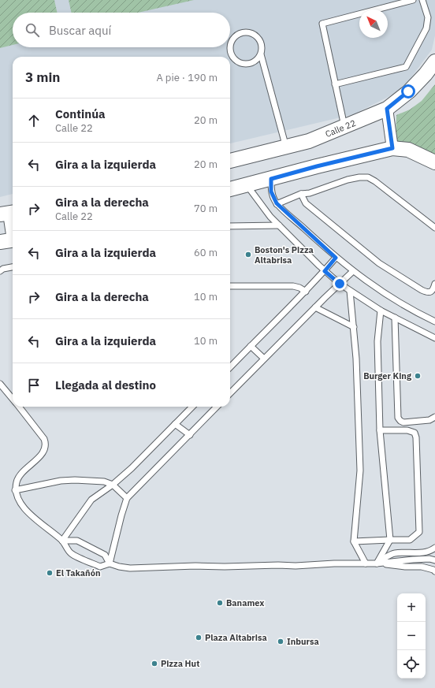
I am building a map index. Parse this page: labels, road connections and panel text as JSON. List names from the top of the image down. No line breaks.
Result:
{"streets":{"street":["Calle 22"]},"places":["Boston's Pizza Altabrisa","Burger King","El Takañón","Banamex","Plaza Altabrisa","Inbursa","Pizza Hut"],"north":"top left","page":{"search":"Buscar aquí","heading":["3 min","A pie · 190 m"],"list":[["Continúa","Calle 22","20 m"],["Gira a la izquierda","20 m"],["Gira a la derecha","Calle 22","70 m"],["Gira a la izquierda","60 m"],["Gira a la derecha","10 m"],["Gira a la izquierda","10 m"],"Llegada al destino"],"map_buttons":["+","−"]}}
